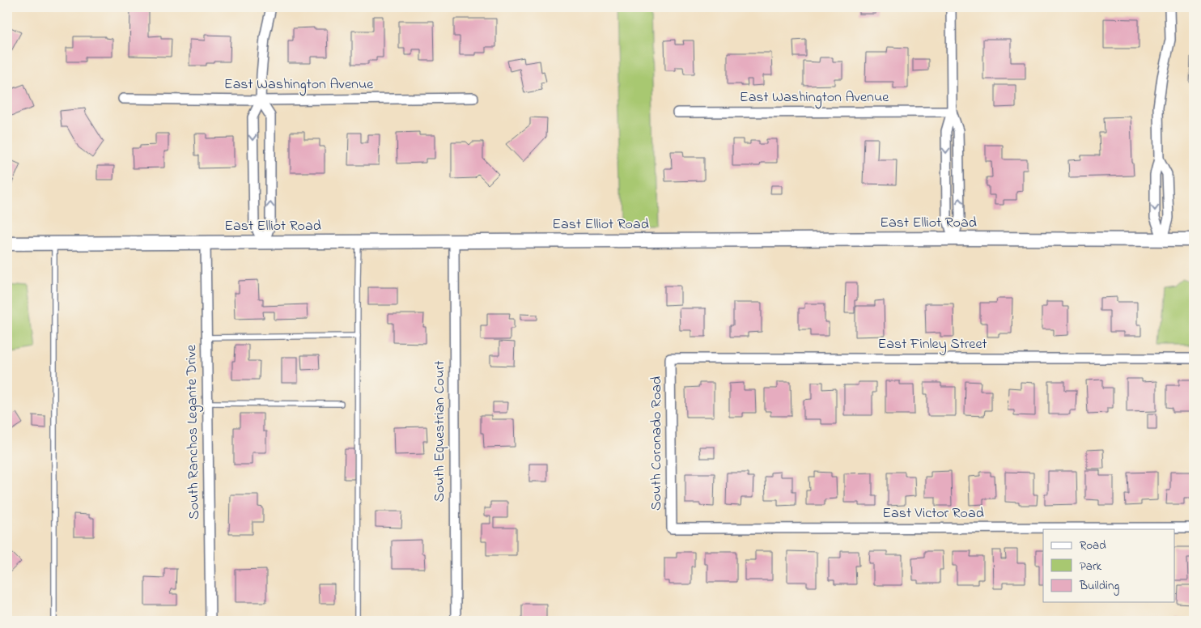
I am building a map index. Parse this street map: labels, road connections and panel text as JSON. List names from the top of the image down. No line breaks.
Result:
{"streets":{"main road":["East Elliot Road"],"street":["East Washington Avenue","East Finley Street","South Equestrian Court","South Ranchos Legante Drive","South Coronado Road","East Victor Road"]},"crossings":[["East Elliot Road","South Equestrian Court"],["East Elliot Road","South Ranchos Legante Drive"],["East Finley Street","South Coronado Road"],["South Coronado Road","East Victor Road"]],"legend":["Road","Park","Building"]}
